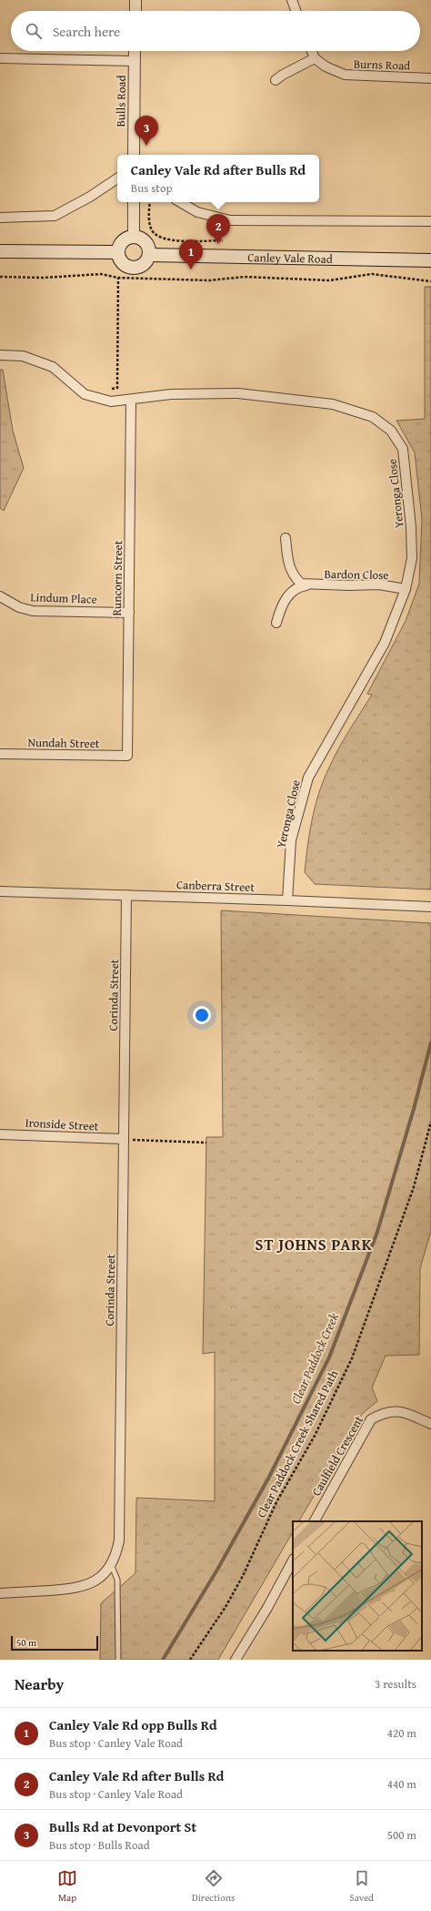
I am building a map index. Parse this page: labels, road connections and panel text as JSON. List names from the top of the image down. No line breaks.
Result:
{"streets":{"main road":["Canley Vale Road"],"street":["Burns Road","Bulls Road","Yeronga Close","Bardon Close","Runcorn Street","Lindum Place","Nundah Street","Canberra Street","Corinda Street","Ironside Street","Caulfield Crescent"],"path":["Clear Paddock Creek Shared Path"]},"crossings":[["Yeronga Close","Bardon Close"],["Yeronga Close","Runcorn Street"],["Yeronga Close","Canberra Street"],["Runcorn Street","Lindum Place"],["Runcorn Street","Nundah Street"],["Canberra Street","Corinda Street"],["Corinda Street","Ironside Street"]],"districts":["ST JOHNS PARK"],"water":["Clear Paddock Creek"],"scale_bar":"50 m","page":{"search":"Search here","pins":["3","2","1"],"popup":["Canley Vale Rd after Bulls Rd","Bus stop"],"scale":"50 m","heading":["Nearby","3 results"],"list":[{"mark":"1","name":"Canley Vale Rd opp Bulls Rd","note":"Bus stop · Canley Vale Road","value":"420 m"},{"mark":"2","name":"Canley Vale Rd after Bulls Rd","note":"Bus stop · Canley Vale Road","value":"440 m"},{"mark":"3","name":"Bulls Rd at Devonport St","note":"Bus stop · Bulls Road","value":"500 m"}],"nav":["Map","Directions","Saved"]}}
